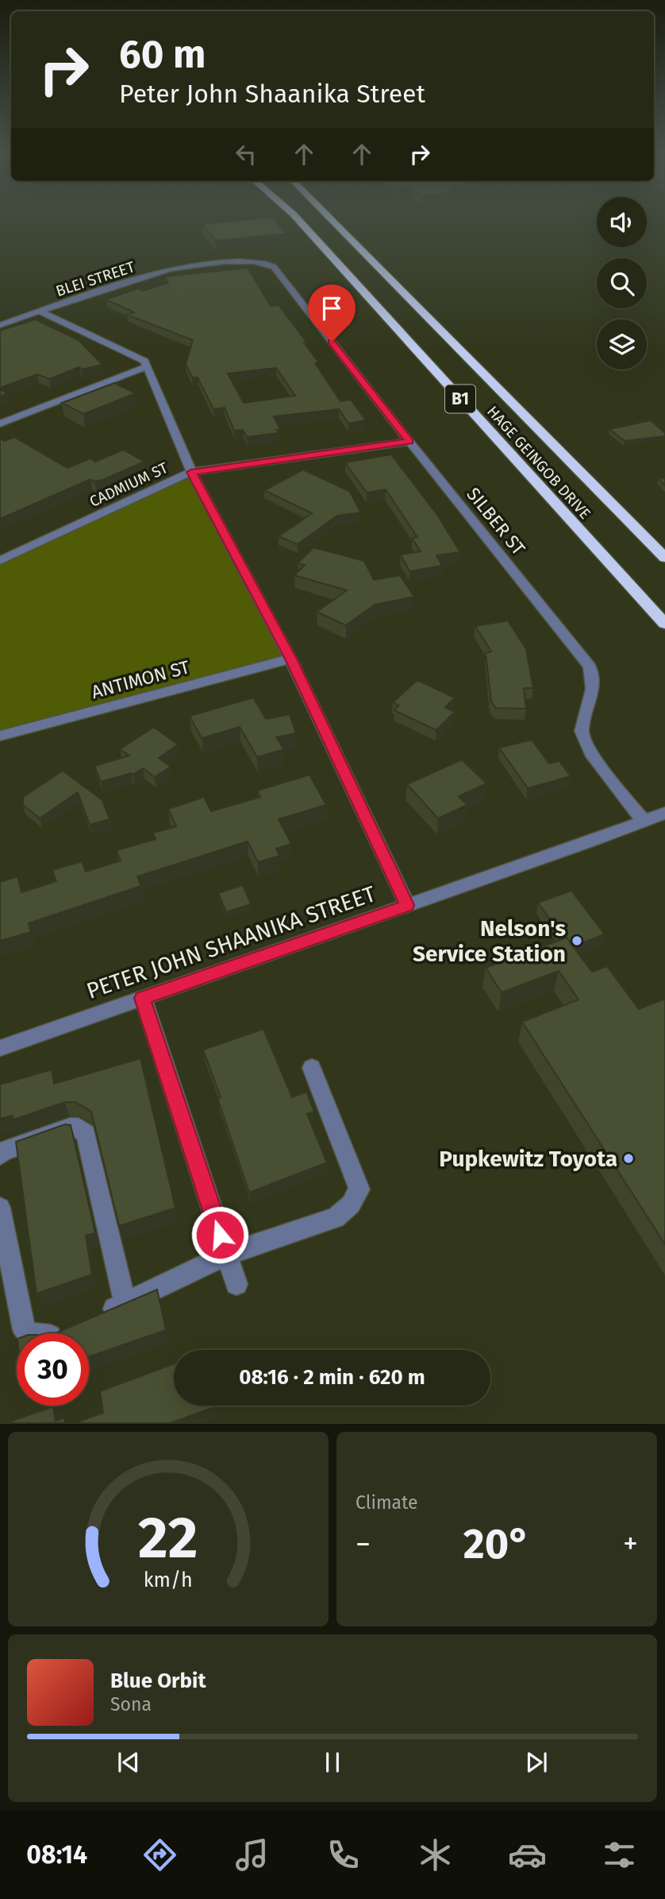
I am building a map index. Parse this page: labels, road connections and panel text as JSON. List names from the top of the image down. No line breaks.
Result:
{"streets":{"highway":["B1","HAGE GEINGOB DRIVE"],"street":["BLEI STREET","CADMIUM ST","SILBER ST","ANTIMON ST","PETER JOHN SHAANIKA STREET"]},"crossings":[["BLEI STREET","SILBER ST"],["CADMIUM ST","SILBER ST"],["SILBER ST","PETER JOHN SHAANIKA STREET"]],"places":["Nelson's Service Station","Pupkewitz Toyota"],"page":{"turn":["60 m","Peter John Shaanika Street"],"limit":"30","trip":"08:16 · 2 min · 620 m","tile":"Climate","heat":["−","20°","+"],"song":["Blue Orbit","Sona"],"tabs":"08:14","gauge":["22","km/h"]}}
